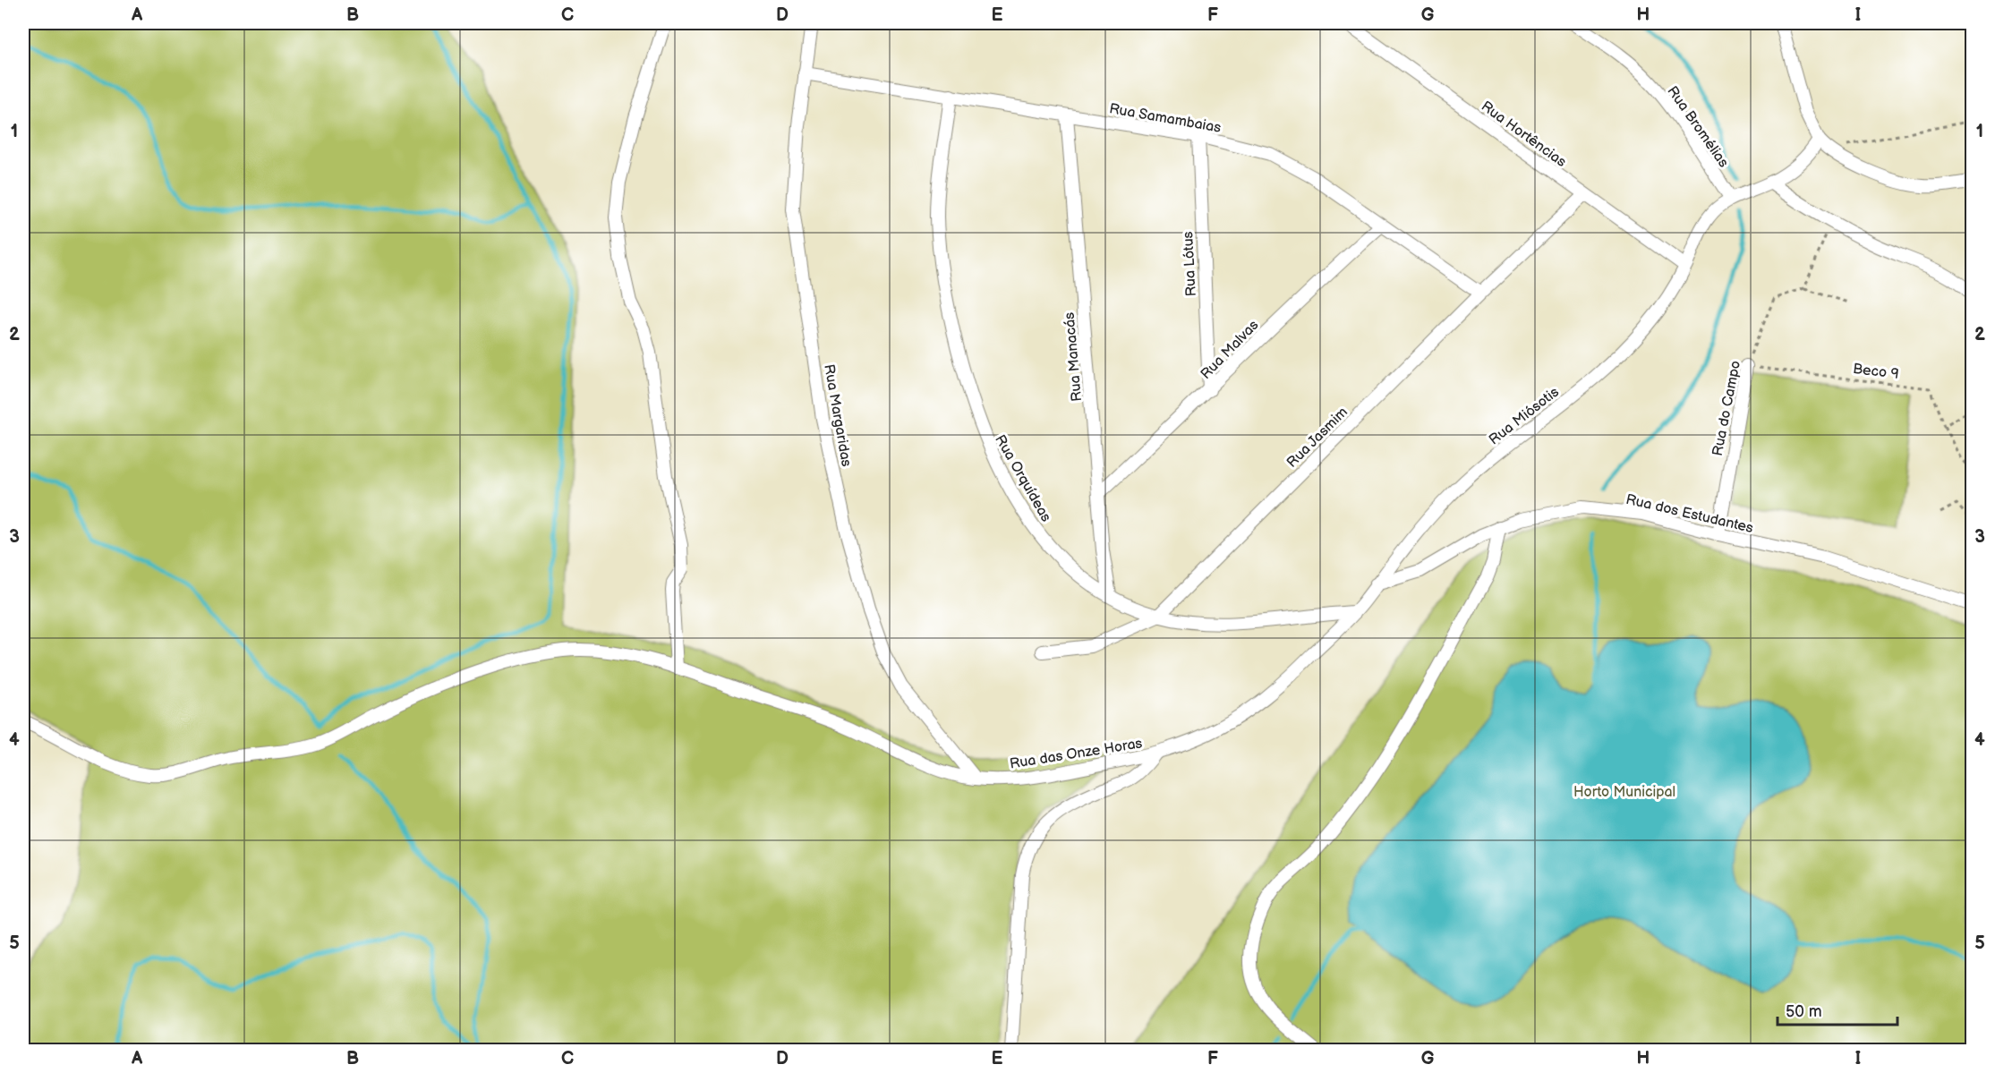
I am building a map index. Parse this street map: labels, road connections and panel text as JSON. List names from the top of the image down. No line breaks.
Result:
{"streets":{"street":["Rua Samambaias","Rua Bromélias","Rua Hortências","Rua Lótus","Rua Malvas","Rua Manacás","Rua do Campo","Rua Margaridas","Rua Miósotis","Rua Jasmim","Rua Orquídeas","Rua dos Estudantes","Rua das Onze Horas"],"path":["Beco 9"]},"crossings":[["Rua Samambaias","Rua Lótus"],["Rua Samambaias","Rua Malvas"],["Rua Samambaias","Rua Manacás"],["Rua Samambaias","Rua Margaridas"],["Rua Samambaias","Rua Jasmim"],["Rua Samambaias","Rua Orquídeas"],["Rua Hortências","Rua Miósotis"],["Rua Hortências","Rua Jasmim"],["Rua Lótus","Rua Malvas"],["Rua Malvas","Rua Manacás"],["Rua Manacás","Rua Orquídeas"],["Beco 9","Rua do Campo"],["Rua do Campo","Rua dos Estudantes"],["Rua Margaridas","Rua das Onze Horas"],["Rua Miósotis","Rua dos Estudantes"],["Rua Jasmim","Rua Orquídeas"],["Rua Orquídeas","Rua das Onze Horas"]],"parks":["Horto Municipal"],"scale_bar":"50 m","grid":{"columns":["A","B","C","D","E","F","G","H","I"],"rows":["1","2","3","4","5"]}}
